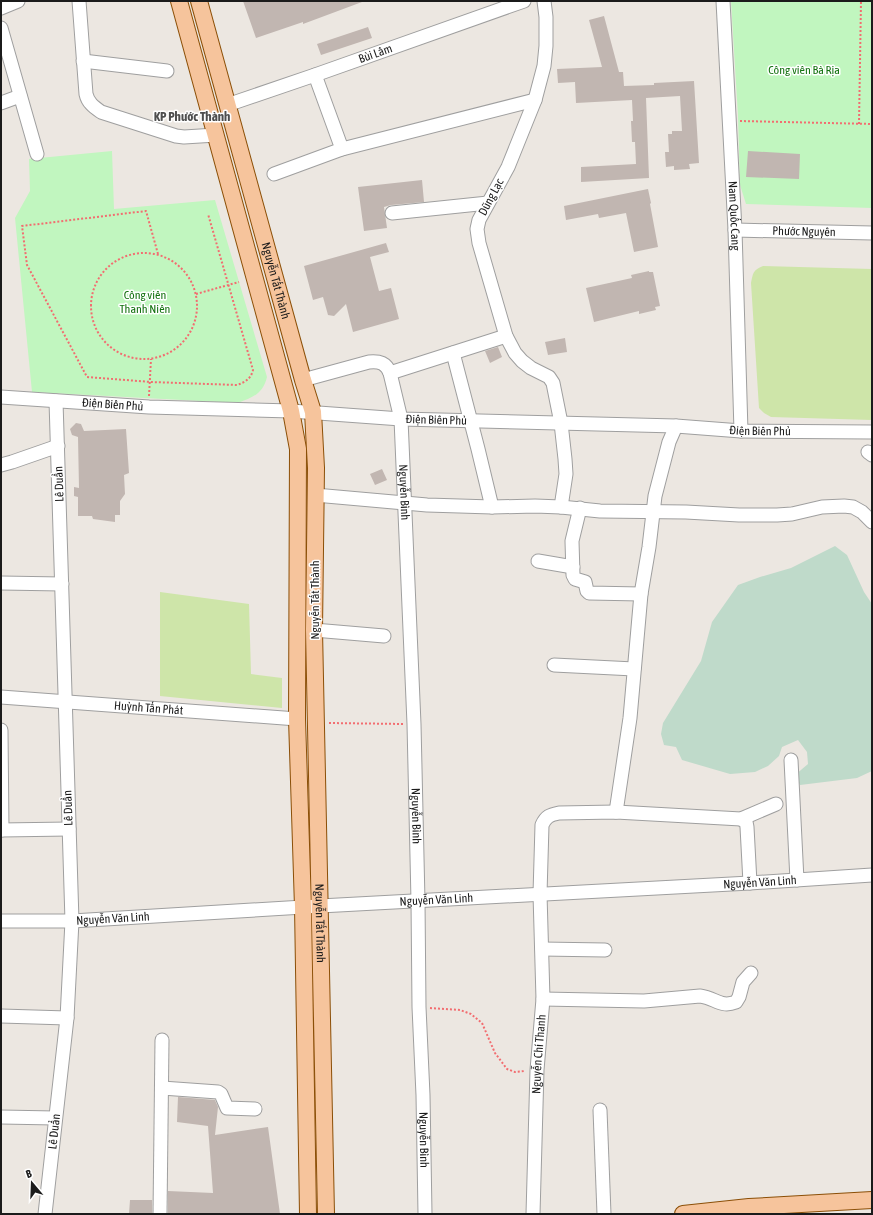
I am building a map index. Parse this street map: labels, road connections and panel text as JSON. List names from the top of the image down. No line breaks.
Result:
{"streets":{"main road":["Nguyễn Tất Thành"],"street":["Bùi Lâm","Dũng Lạc","Nam Quốc Cang","Phước Nguyên","Điện Biên Phủ","Lê Duẩn","Nguyễn Bình","Huỳnh Tấn Phát","Nguyễn Văn Linh","Nguyễn Chí Thanh"]},"crossings":[["Bùi Lâm","Nguyễn Tất Thành"],["Dũng Lạc","Điện Biên Phủ"],["Nam Quốc Cang","Phước Nguyên"],["Nam Quốc Cang","Điện Biên Phủ"],["Nguyễn Tất Thành","Điện Biên Phủ"],["Nguyễn Tất Thành","Huỳnh Tấn Phát"],["Nguyễn Tất Thành","Nguyễn Văn Linh"],["Điện Biên Phủ","Lê Duẩn"],["Điện Biên Phủ","Nguyễn Bình"],["Lê Duẩn","Huỳnh Tấn Phát"],["Lê Duẩn","Nguyễn Văn Linh"],["Nguyễn Bình","Nguyễn Văn Linh"],["Nguyễn Văn Linh","Nguyễn Chí Thanh"]],"districts":["KP Phước Thành"],"parks":["Công viên Bà Rịa","Công viên Thanh Niên"],"north":"top"}
